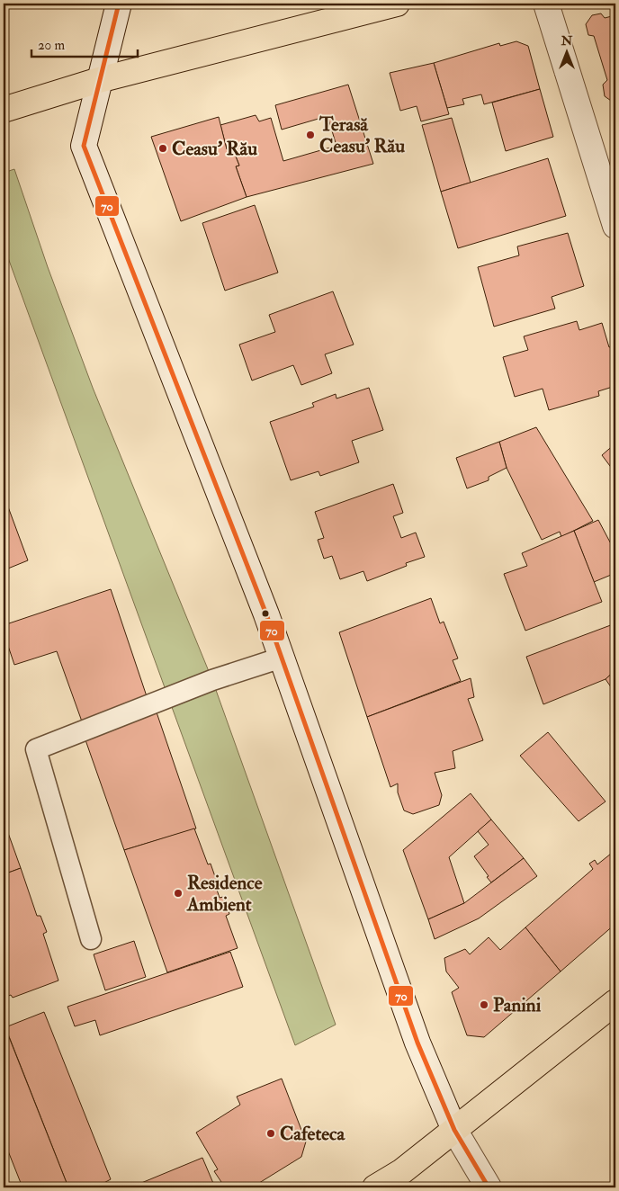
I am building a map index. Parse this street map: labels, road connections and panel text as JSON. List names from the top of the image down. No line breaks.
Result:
{"places":["Terasă Ceasu' Rău","Ceasu' Rău","Residence Ambient","Panini","Cafeteca"],"lines":["transit line 70"],"scale_bar":"20 m","north":"top"}
